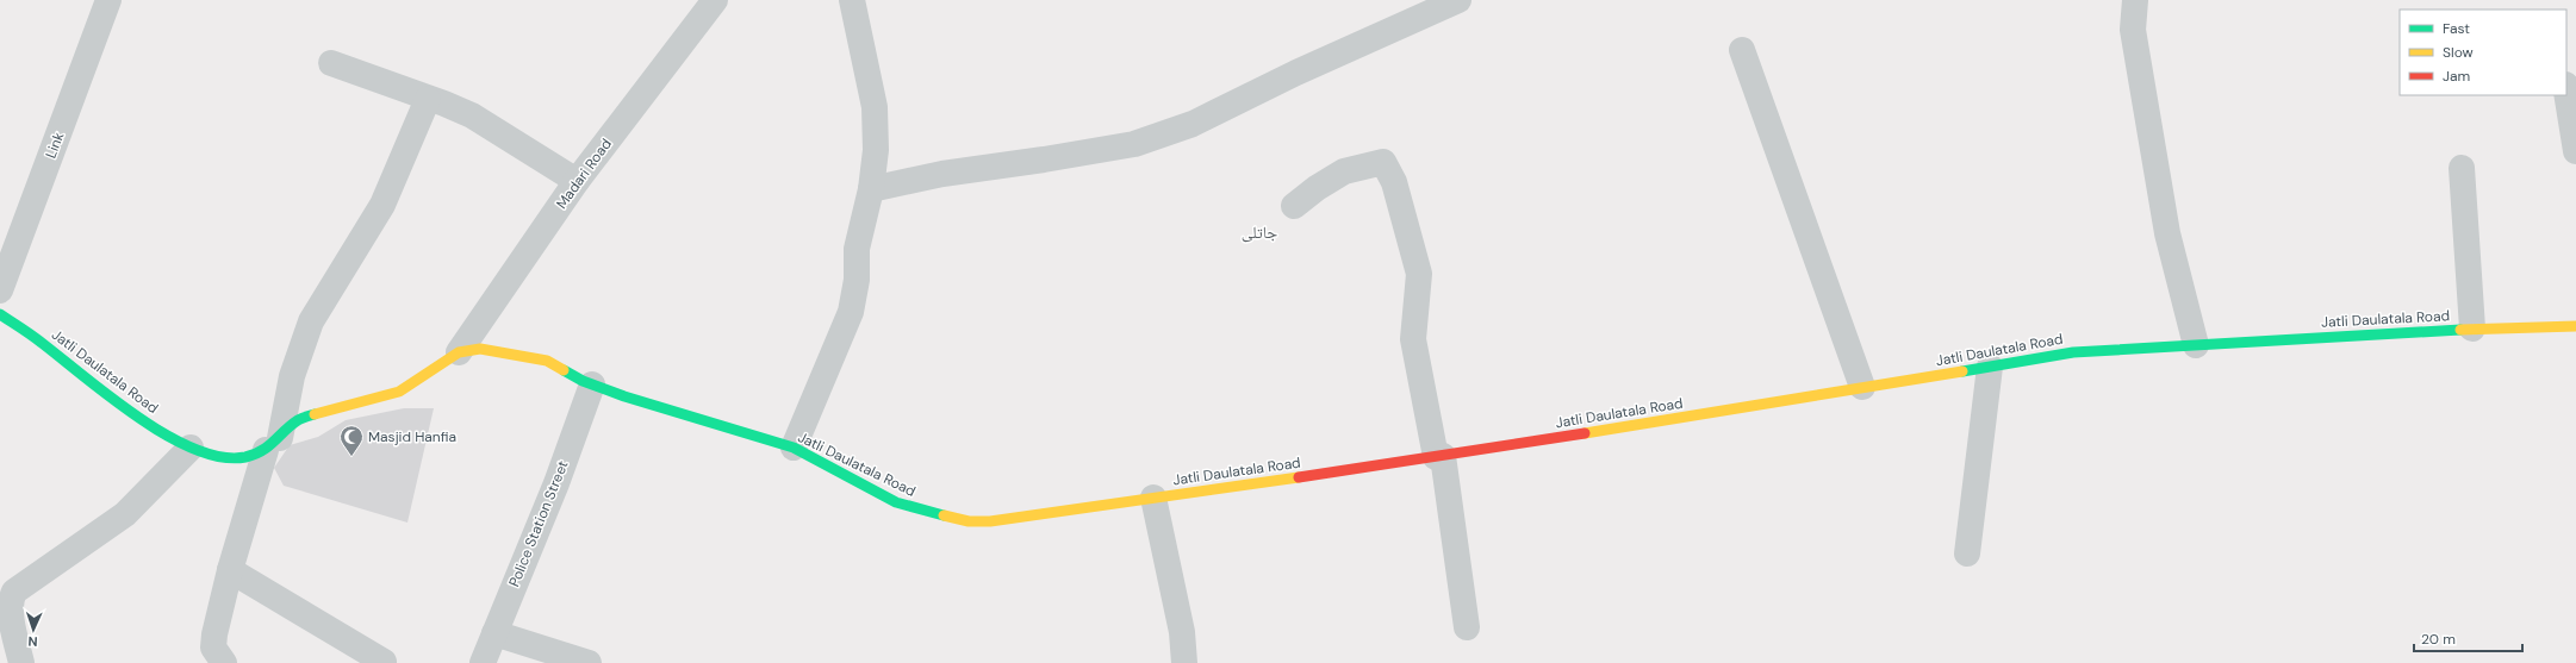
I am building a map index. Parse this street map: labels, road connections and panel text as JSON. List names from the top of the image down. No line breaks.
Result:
{"streets":{"street":["Link","Madari Road","Jatli Daulatala Road","Police Station Street"]},"crossings":[["Madari Road","Jatli Daulatala Road"],["Jatli Daulatala Road","Police Station Street"]],"districts":["جاتلی"],"places":{"mosque":["Masjid Hanfia"]},"legend":["Fast","Slow","Jam"],"scale_bar":"20 m","north":"bottom"}
